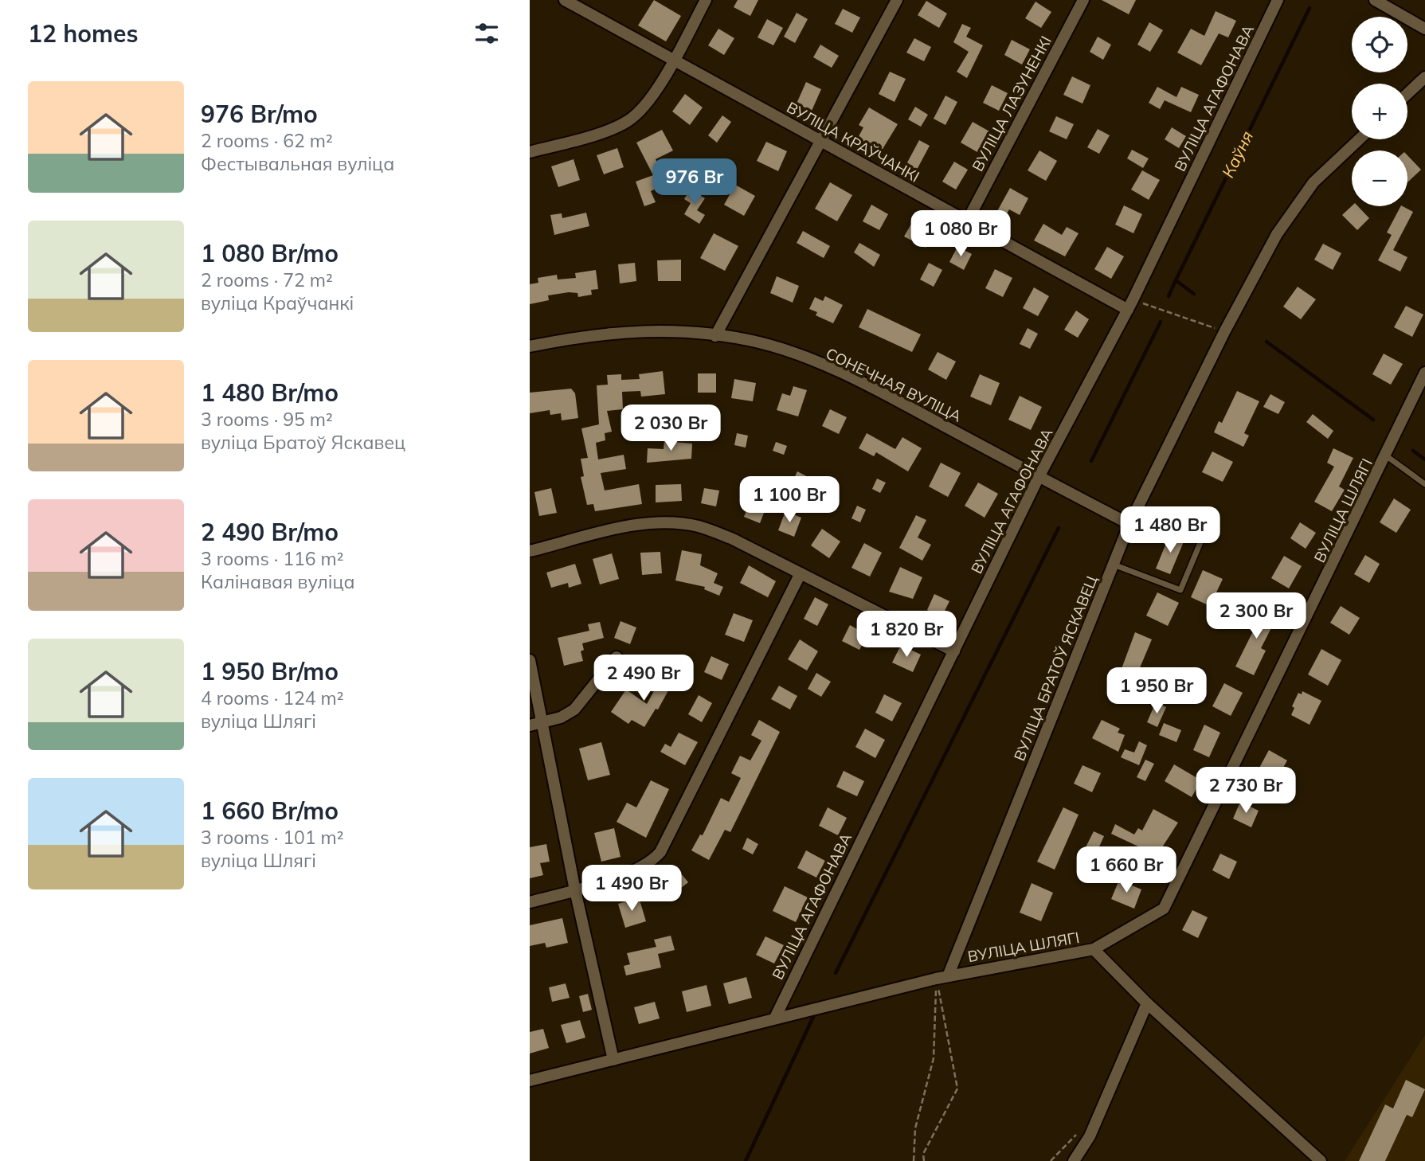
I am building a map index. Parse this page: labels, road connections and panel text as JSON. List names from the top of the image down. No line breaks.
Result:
{"streets":{"street":["ВУЛІЦА АГАФОНАВА","ВУЛІЦА ЛАЗУНЕНКІ","ВУЛІЦА КРАЎЧАНКІ","СОНЕЧНАЯ ВУЛІЦА","ВУЛІЦА ШЛЯГІ","ВУЛІЦА БРАТОЎ ЯСКАВЕЦ"]},"crossings":[["ВУЛІЦА АГАФОНАВА","ВУЛІЦА КРАЎЧАНКІ"],["ВУЛІЦА АГАФОНАВА","СОНЕЧНАЯ ВУЛІЦА"],["ВУЛІЦА АГАФОНАВА","ВУЛІЦА ШЛЯГІ"],["ВУЛІЦА ЛАЗУНЕНКІ","ВУЛІЦА КРАЎЧАНКІ"],["СОНЕЧНАЯ ВУЛІЦА","ВУЛІЦА БРАТОЎ ЯСКАВЕЦ"],["ВУЛІЦА ШЛЯГІ","ВУЛІЦА БРАТОЎ ЯСКАВЕЦ"]],"water":["Каўня"],"page":{"heading":"12 homes","map_buttons":["+","−"],"list":[{"name":"976 Br/mo","note":"2 rooms · 62 m² · Фестывальная вуліца"},{"name":"1 080 Br/mo","note":"2 rooms · 72 m² · вуліца Краўчанкі"},{"name":"1 480 Br/mo","note":"3 rooms · 95 m² · вуліца Братоў Яскавец"},{"name":"2 490 Br/mo","note":"3 rooms · 116 m² · Калінавая вуліца"},{"name":"1 950 Br/mo","note":"4 rooms · 124 m² · вуліца Шлягі"},{"name":"1 660 Br/mo","note":"3 rooms · 101 m² · вуліца Шлягі"}],"price":["976 Br","1 080 Br","2 030 Br","1 100 Br","1 480 Br","2 300 Br","1 820 Br","2 490 Br","1 950 Br","2 730 Br","1 660 Br","1 490 Br"]}}
